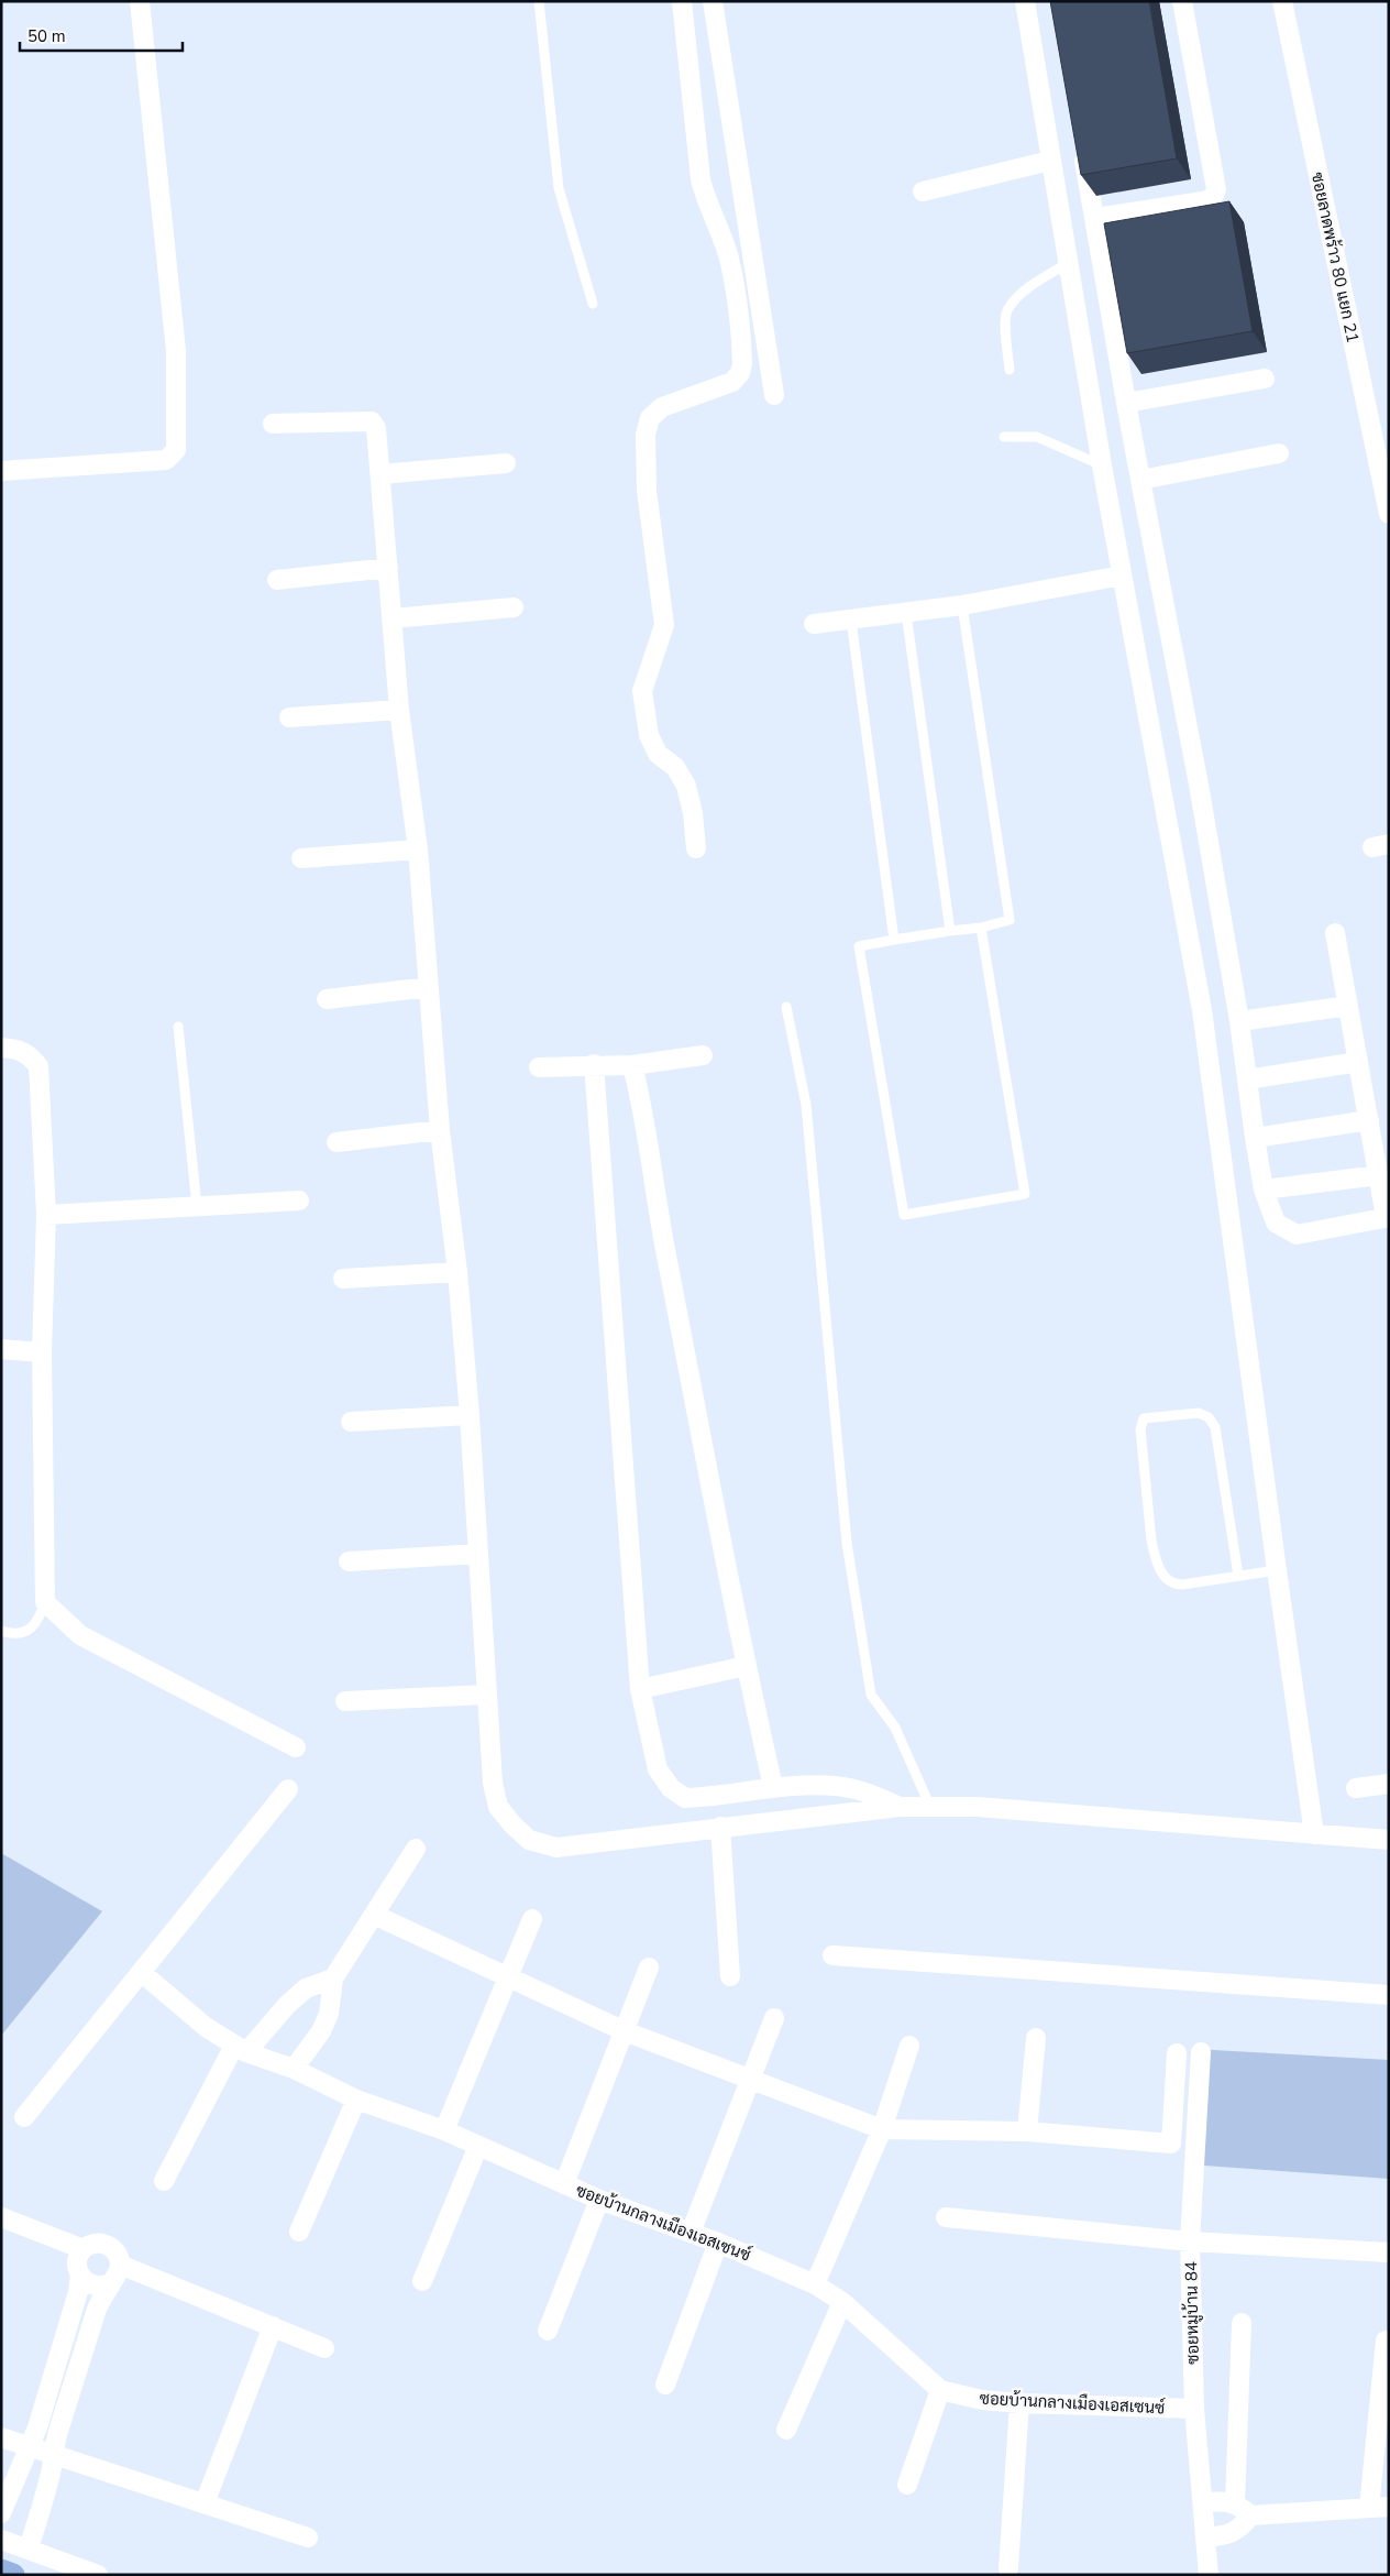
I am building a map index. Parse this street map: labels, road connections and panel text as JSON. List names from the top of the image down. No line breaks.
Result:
{"streets":{"street":["ซอยลาดพร้าว 80 แยก 21","ซอยบ้านกลางเมืองเอสเซนซ์","ซอยหมู่บ้าน 84"]},"crossings":[["ซอยบ้านกลางเมืองเอสเซนซ์","ซอยหมู่บ้าน 84"]],"scale_bar":"50 m"}
